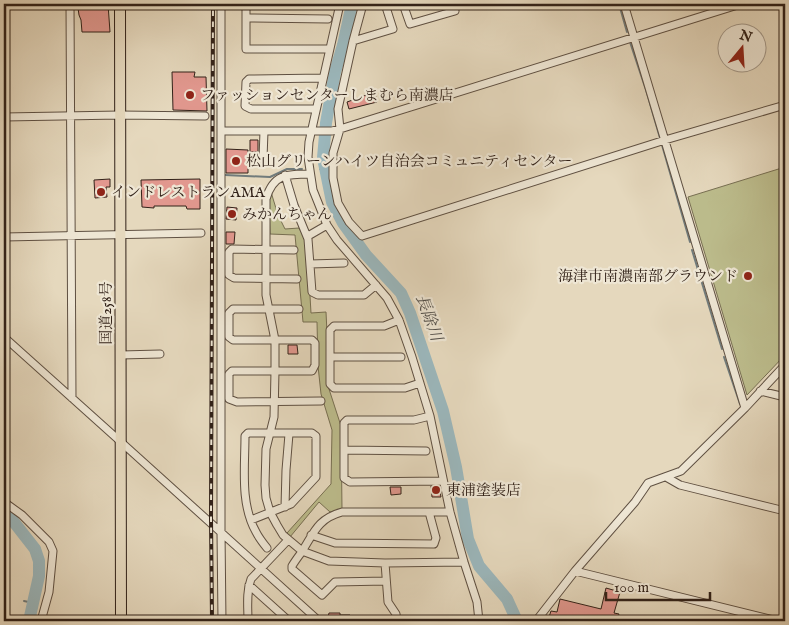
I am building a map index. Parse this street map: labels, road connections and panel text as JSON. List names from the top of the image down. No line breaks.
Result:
{"streets":{"highway":["国道258号"]},"water":["長除川"],"places":["ファッションセンターしまむら南濃店","松山グリーンハイツ自治会コミュニティセンター","インドレストランAMA","みかんちゃん","海津市南濃南部グラウンド","東浦塗装店"],"scale_bar":"100 m","north":"top"}
